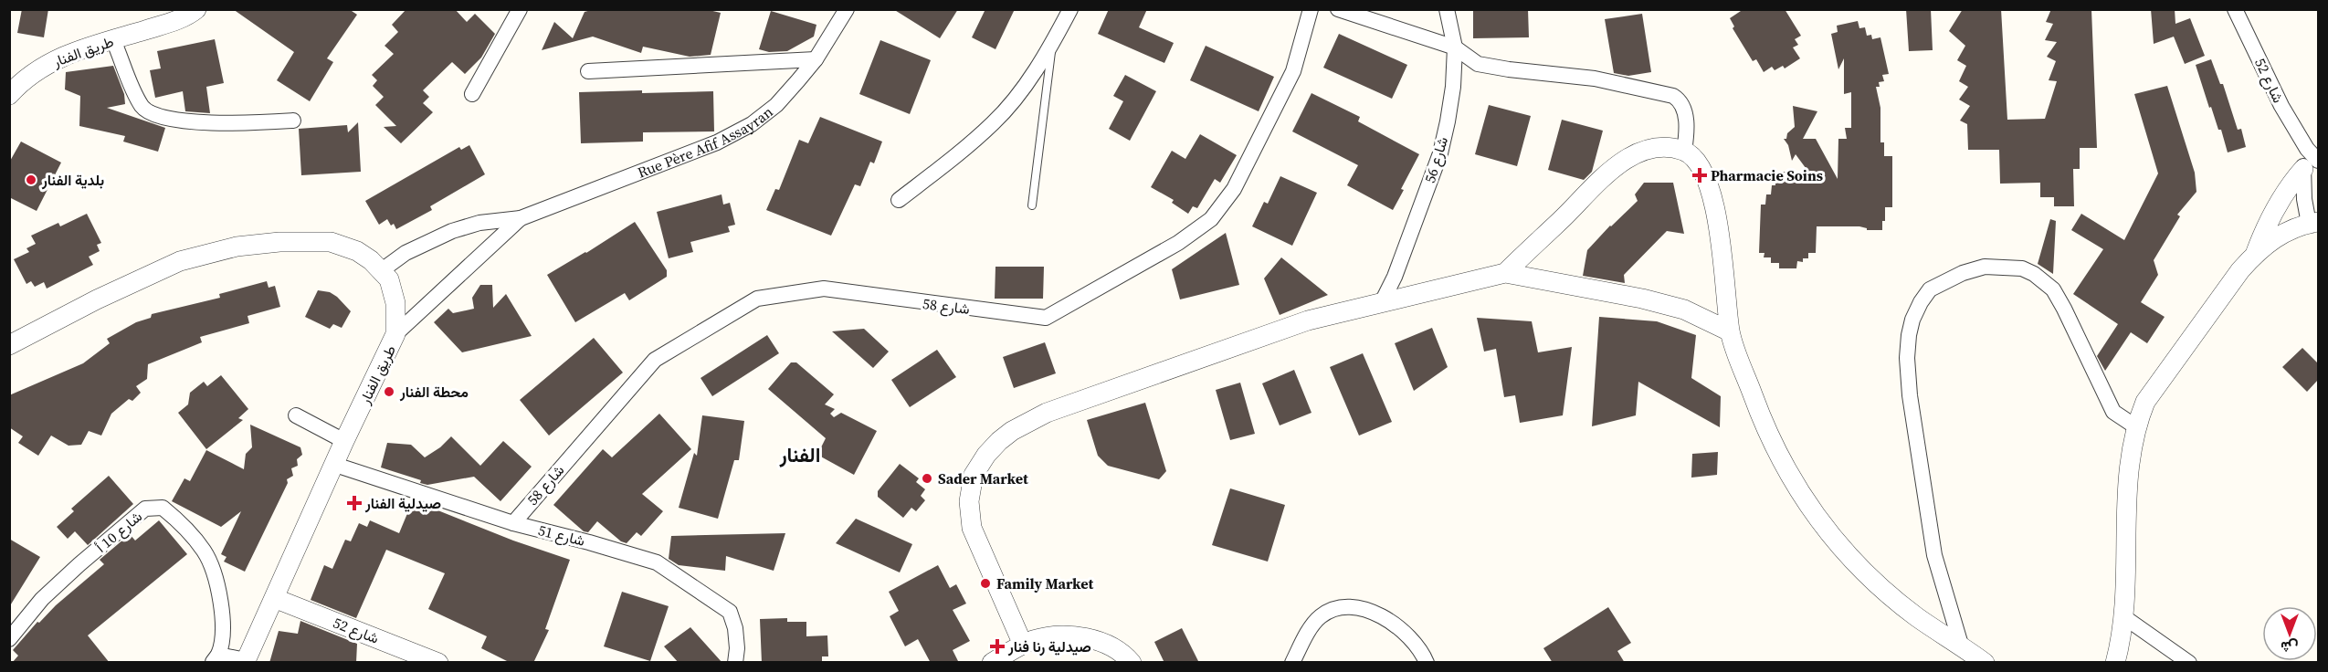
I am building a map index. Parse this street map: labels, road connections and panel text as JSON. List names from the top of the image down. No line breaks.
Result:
{"streets":{"street":["طريق الفنار","شارع 52","Rue Père Afif Assayran","شارع 56","شارع 58","شارع 10 أ","شارع 51"]},"crossings":[["طريق الفنار","شارع 52"],["طريق الفنار","Rue Père Afif Assayran"],["طريق الفنار","شارع 51"],["شارع 58","شارع 51"]],"districts":["الفنار"],"places":{"health":["Pharmacie Soins","صيدلية الفنار","صيدلية رنا فنار"],"other":["بلدية الفنار","محطة الفنار","Sader Market","Family Market"]},"north":"bottom"}
